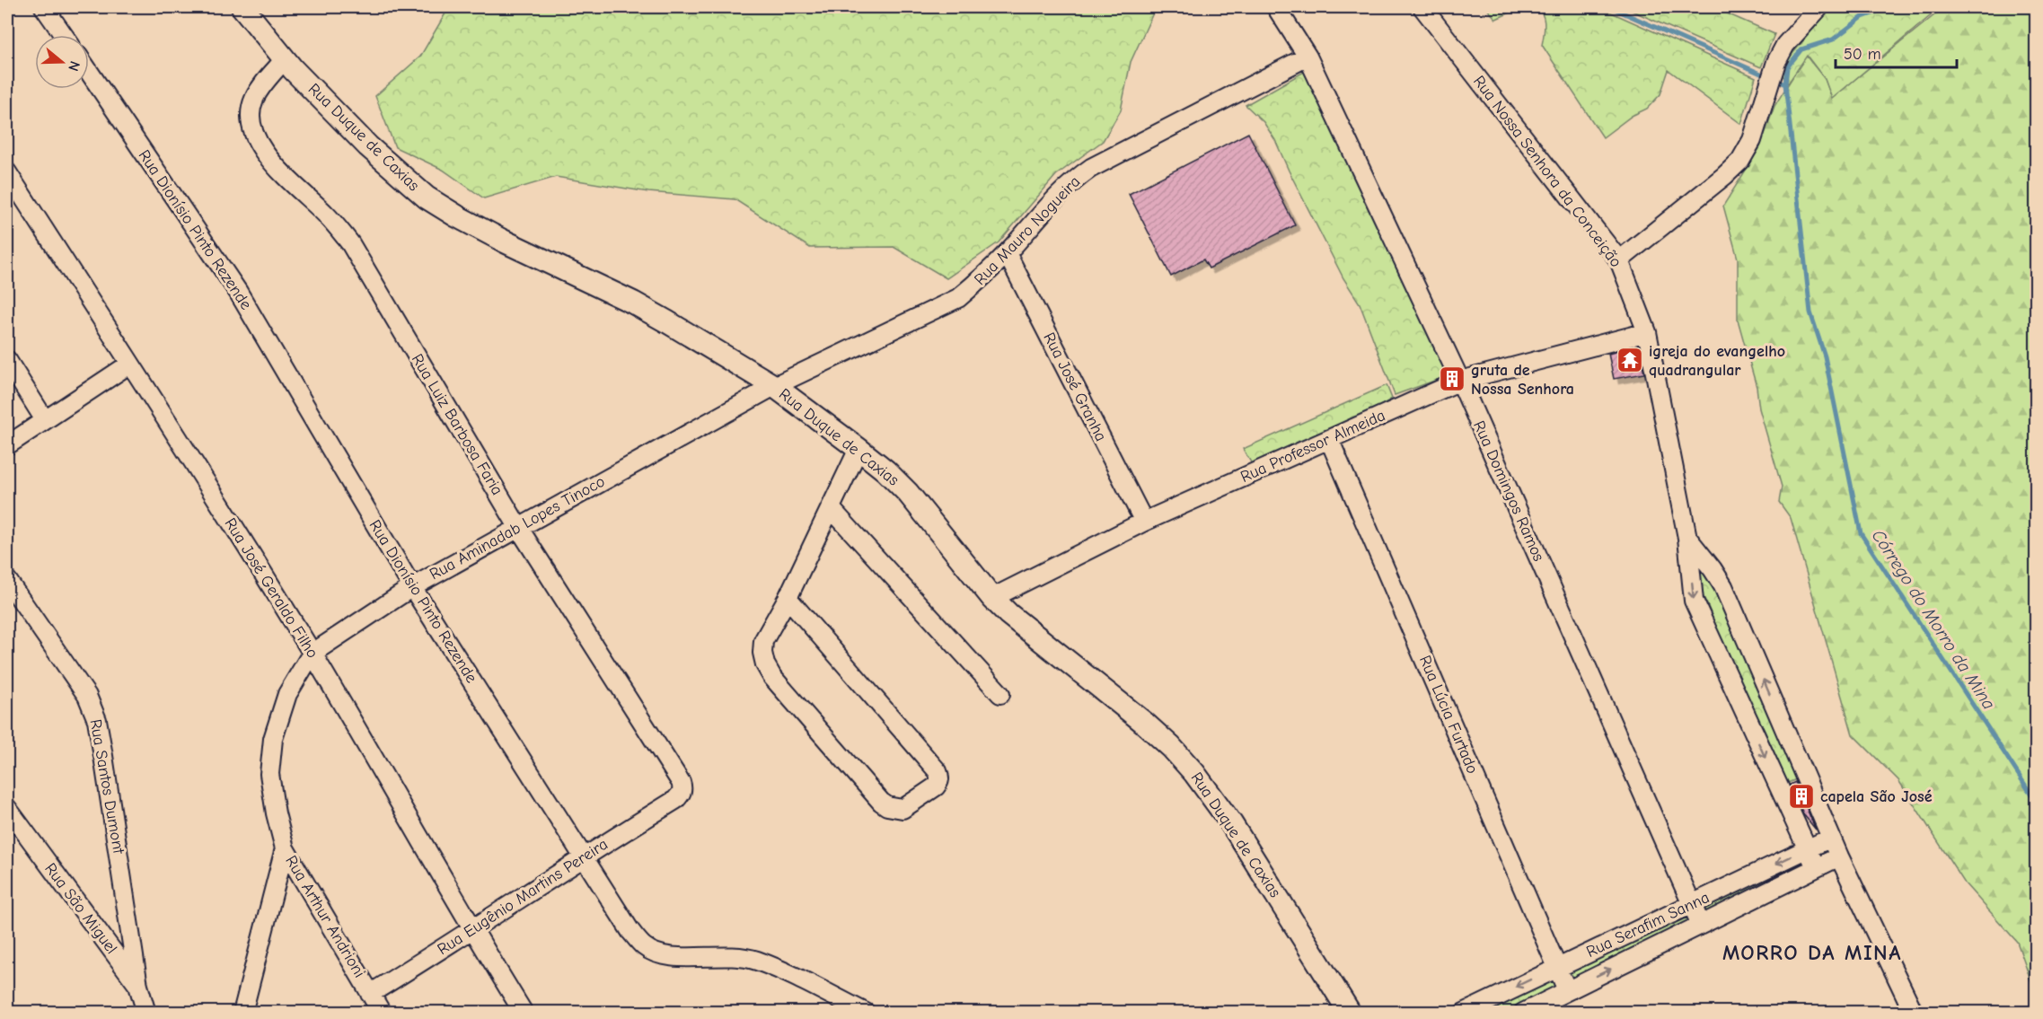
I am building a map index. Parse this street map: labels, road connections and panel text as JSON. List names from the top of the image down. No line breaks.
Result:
{"streets":{"street":["Rua Duque de Caxias","Rua Nossa Senhora da Conceição","Rua Dionísio Pinto Rezende","Rua Mauro Nogueira","Rua José Granha","Rua Luiz Barbosa Faria","Rua Professor Almeida","Rua Domingos Ramos","Rua Aminadab Lopes Tinoco","Rua José Geraldo Filho","Rua Lúcia Furtado","Rua Santos Dumont","Rua Eugênio Martins Pereira","Rua São Miguel","Rua Arthur Andrioni","Rua Serafim Sanna"]},"crossings":[["Rua Duque de Caxias","Rua Mauro Nogueira"],["Rua Duque de Caxias","Rua Luiz Barbosa Faria"],["Rua Duque de Caxias","Rua Professor Almeida"],["Rua Duque de Caxias","Rua Aminadab Lopes Tinoco"],["Rua Nossa Senhora da Conceição","Rua Professor Almeida"],["Rua Nossa Senhora da Conceição","Rua Serafim Sanna"],["Rua Dionísio Pinto Rezende","Rua Aminadab Lopes Tinoco"],["Rua Dionísio Pinto Rezende","Rua Eugênio Martins Pereira"],["Rua Mauro Nogueira","Rua José Granha"],["Rua Mauro Nogueira","Rua Domingos Ramos"],["Rua Mauro Nogueira","Rua Aminadab Lopes Tinoco"],["Rua José Granha","Rua Professor Almeida"],["Rua Luiz Barbosa Faria","Rua Aminadab Lopes Tinoco"],["Rua Luiz Barbosa Faria","Rua Eugênio Martins Pereira"],["Rua Professor Almeida","Rua Domingos Ramos"],["Rua Professor Almeida","Rua Lúcia Furtado"],["Rua Domingos Ramos","Rua Serafim Sanna"],["Rua Aminadab Lopes Tinoco","Rua José Geraldo Filho"],["Rua Aminadab Lopes Tinoco","Rua Arthur Andrioni"],["Rua José Geraldo Filho","Rua Eugênio Martins Pereira"],["Rua Lúcia Furtado","Rua Serafim Sanna"],["Rua Santos Dumont","Rua São Miguel"],["Rua Eugênio Martins Pereira","Rua Arthur Andrioni"]],"districts":["MORRO DA MINA"],"water":["Córrego do Morro da Mina"],"places":{"temple":["igreja do evangelho quadrangular"],"building":["gruta de Nossa Senhora","capela São José"]},"scale_bar":"50 m","north":"right"}
